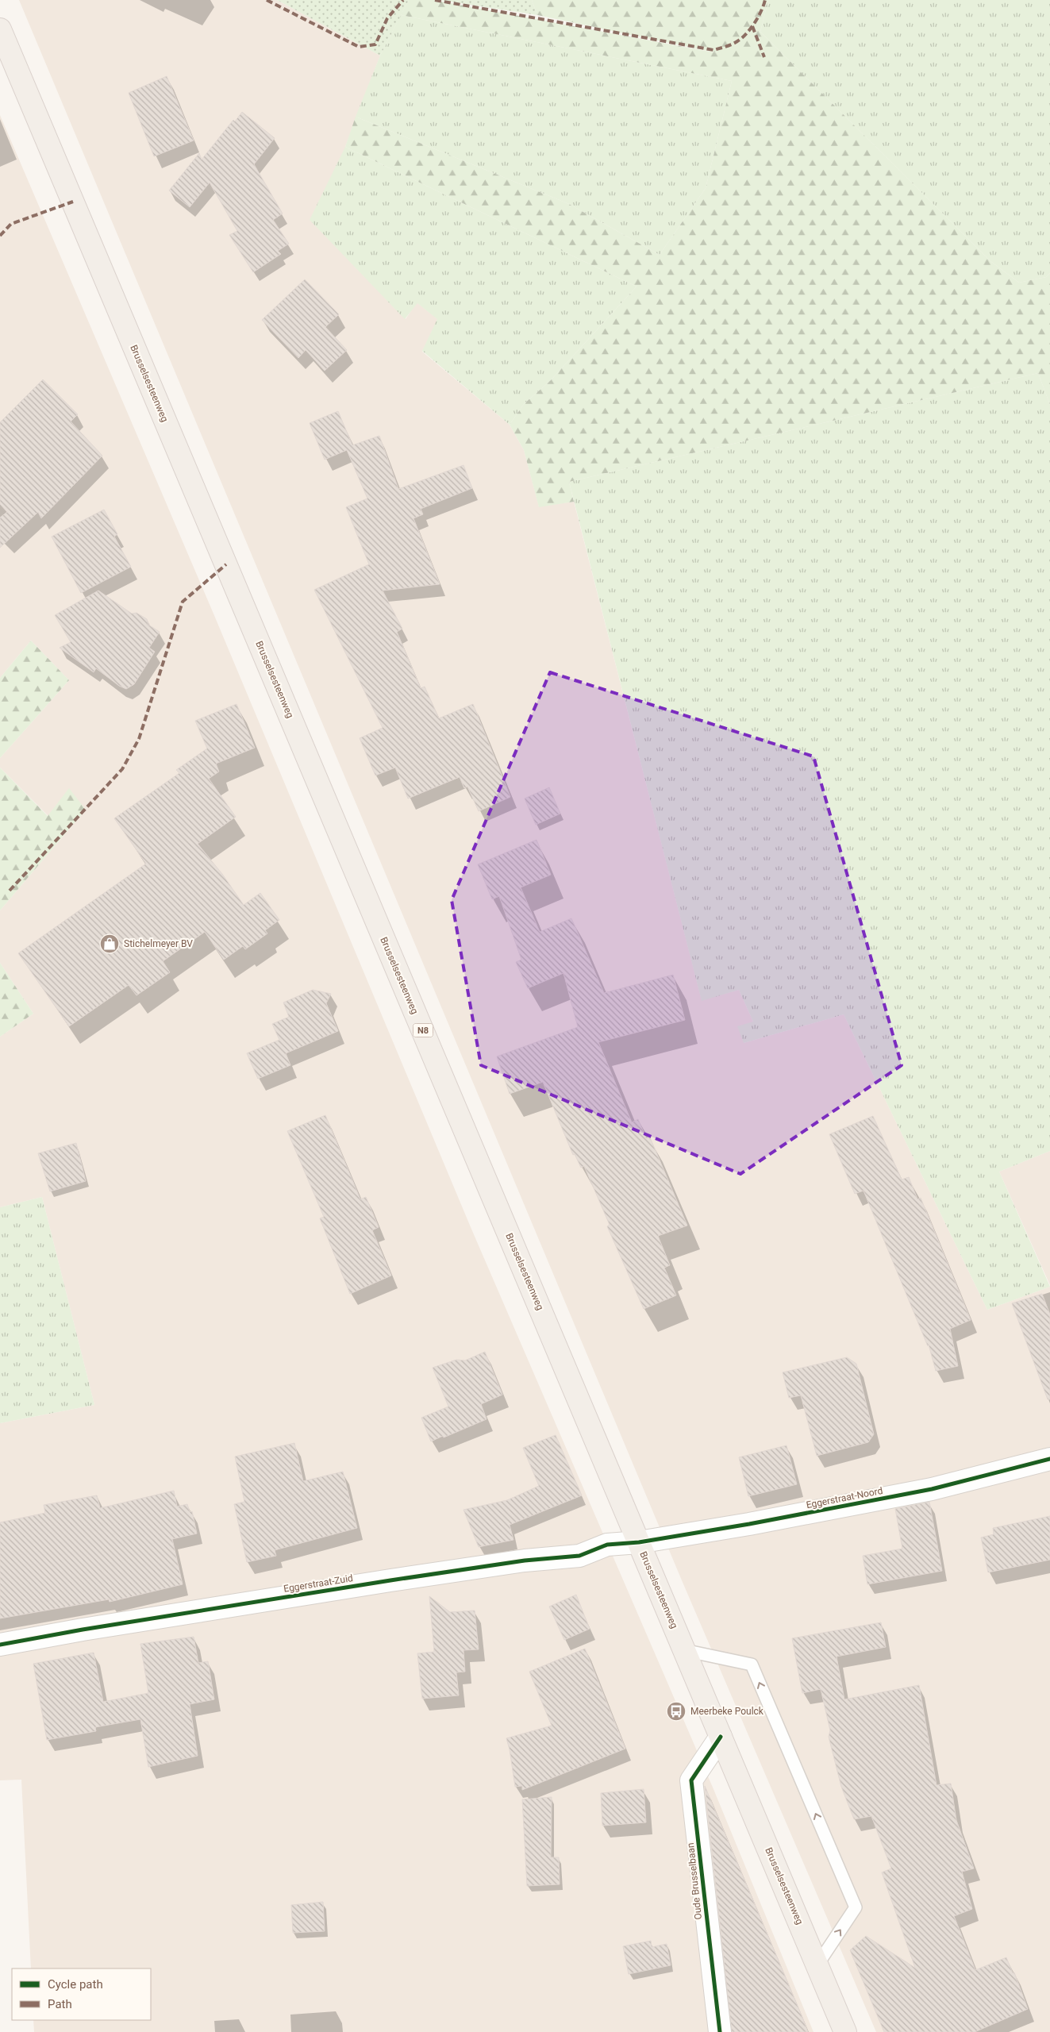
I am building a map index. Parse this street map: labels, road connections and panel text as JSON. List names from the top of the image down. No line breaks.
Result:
{"streets":{"main road":["Brusselsesteenweg","N8"],"street":["Eggerstraat-Noord","Eggerstraat-Zuid","Oude Brusselbaan"]},"crossings":[["Brusselsesteenweg","Eggerstraat-Noord"],["Brusselsesteenweg","Eggerstraat-Zuid"],["Brusselsesteenweg","Oude Brusselbaan"],["Eggerstraat-Noord","Eggerstraat-Zuid"]],"places":{"shop":["Stichelmeyer BV"],"bus stop":["Meerbeke Poulck"]},"legend":["Cycle path","Path"]}
